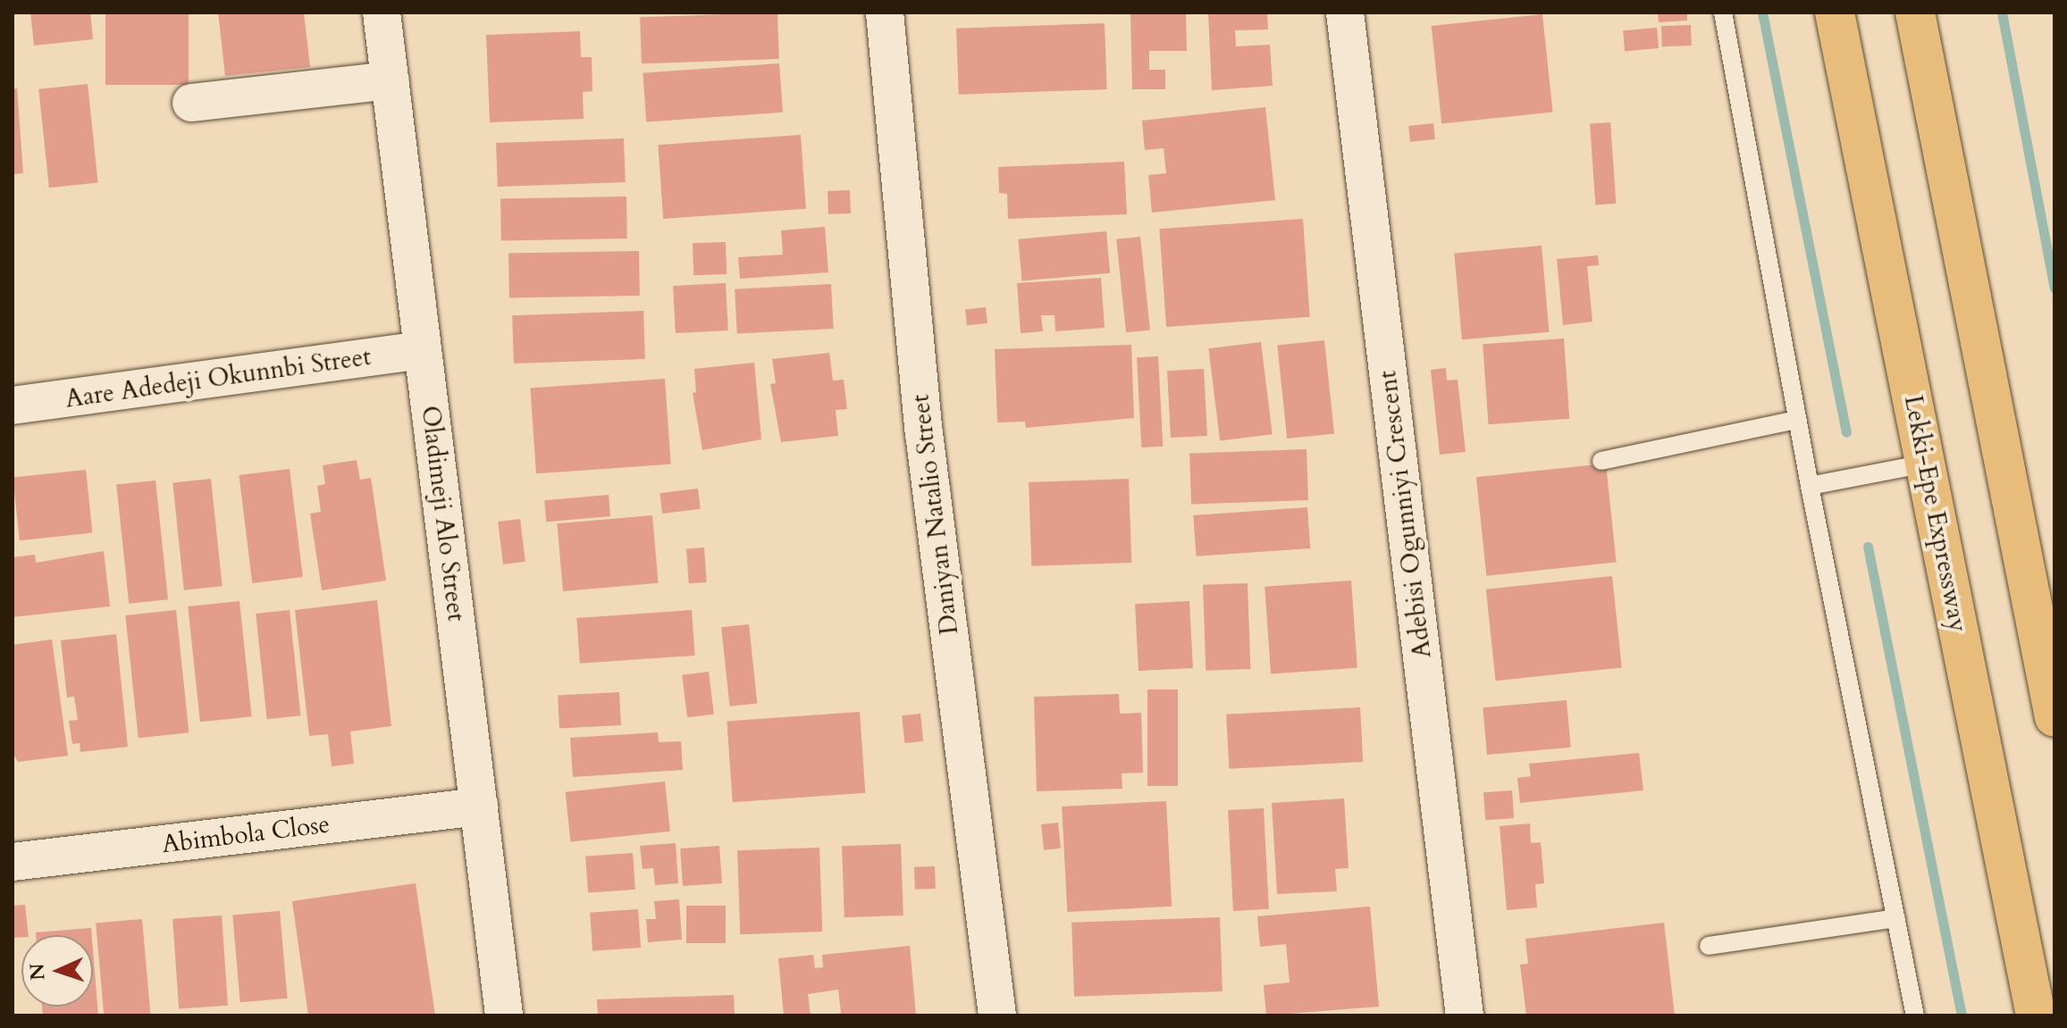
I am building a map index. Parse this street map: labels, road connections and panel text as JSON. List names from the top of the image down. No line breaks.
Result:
{"streets":{"highway":["Lekki-Epe Expressway"],"street":["Aare Adedeji Okunnbi Street","Oladimeji Alo Street","Daniyan Natalio Street","Adebisi Ogunniyi Crescent","Abimbola Close"]},"crossings":[["Aare Adedeji Okunnbi Street","Oladimeji Alo Street"],["Oladimeji Alo Street","Abimbola Close"]],"north":"left"}
